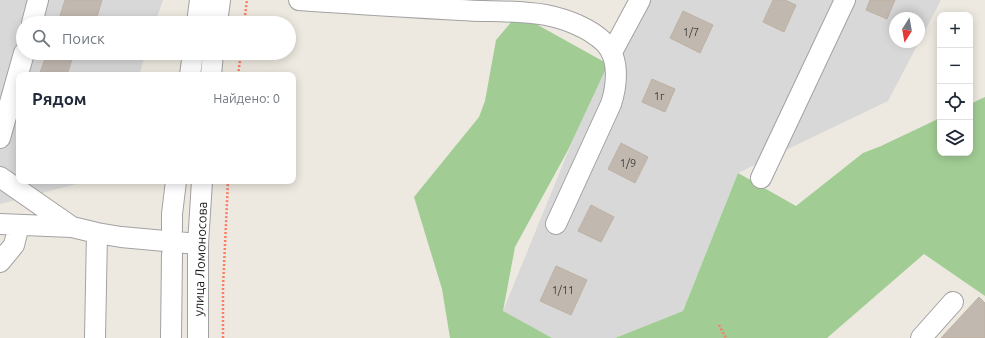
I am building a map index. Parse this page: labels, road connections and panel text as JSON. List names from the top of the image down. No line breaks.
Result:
{"streets":{"street":["улица Ломоносова"]},"house_numbers":["1/7","1г","1/9","1/11"],"north":"bottom","page":{"map_buttons":["+","−"],"search":"Поиск","heading":["Рядом","Найдено: 0"]}}
